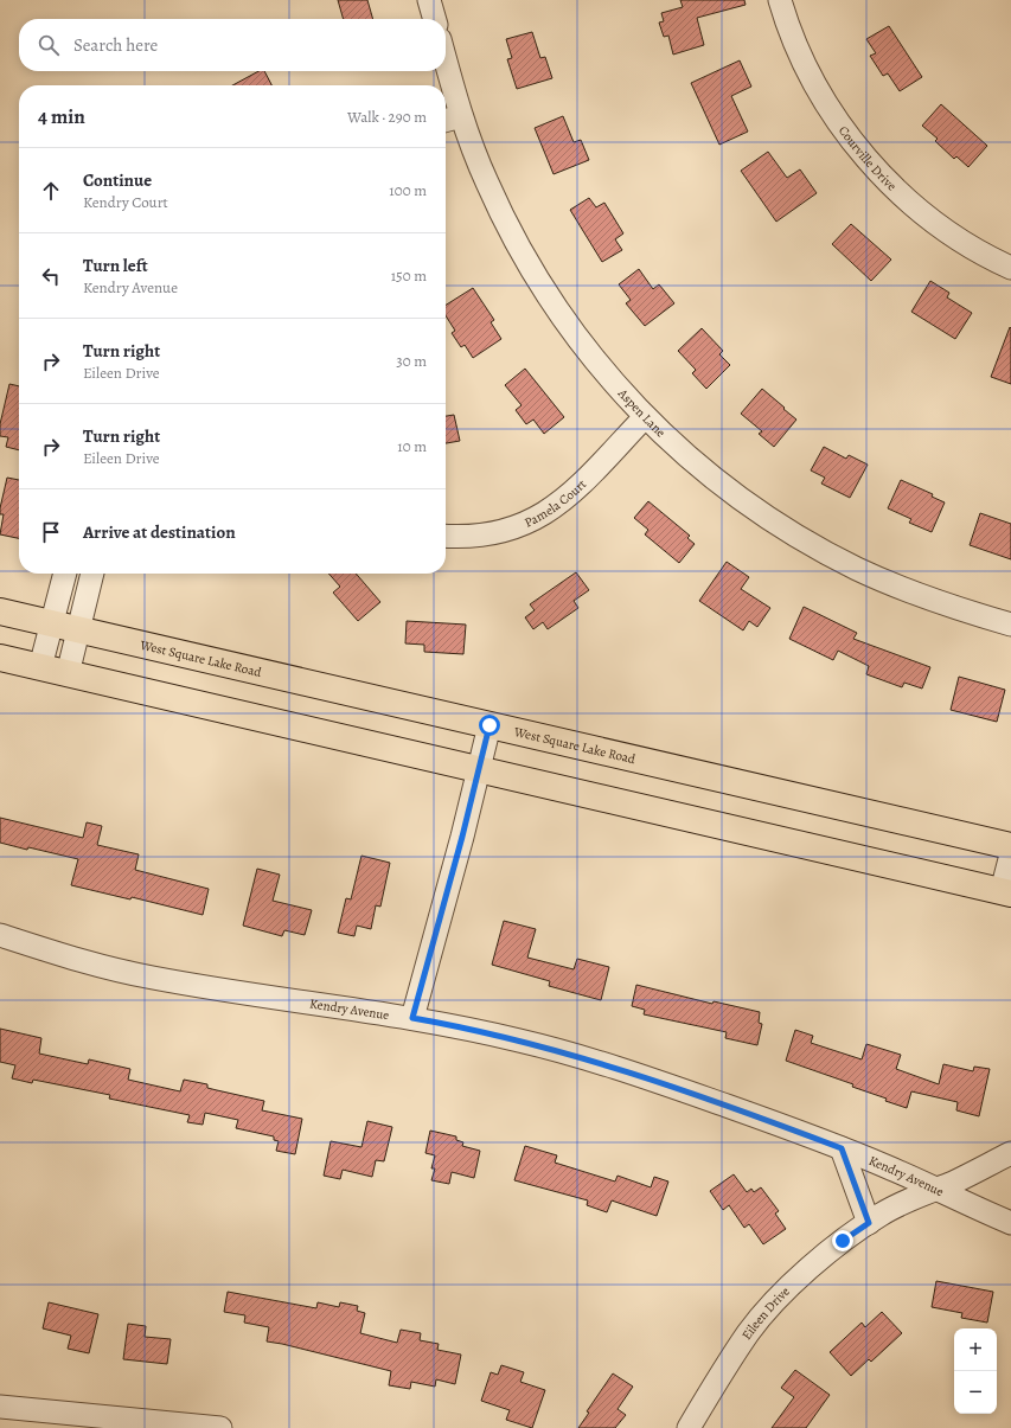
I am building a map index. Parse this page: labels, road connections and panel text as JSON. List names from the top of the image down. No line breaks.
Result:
{"streets":{"highway":["West Square Lake Road"],"street":["Courville Drive","Aspen Lane","Pamela Court","Kendry Avenue","Eileen Drive"]},"crossings":[["Aspen Lane","Pamela Court"],["Kendry Avenue","Eileen Drive"]],"page":{"search":"Search here","heading":["4 min","Walk · 290 m"],"list":[["Continue","Kendry Court","100 m"],["Turn left","Kendry Avenue","150 m"],["Turn right","Eileen Drive","30 m"],["Turn right","Eileen Drive","10 m"],"Arrive at destination"],"map_buttons":["+","−"]}}
